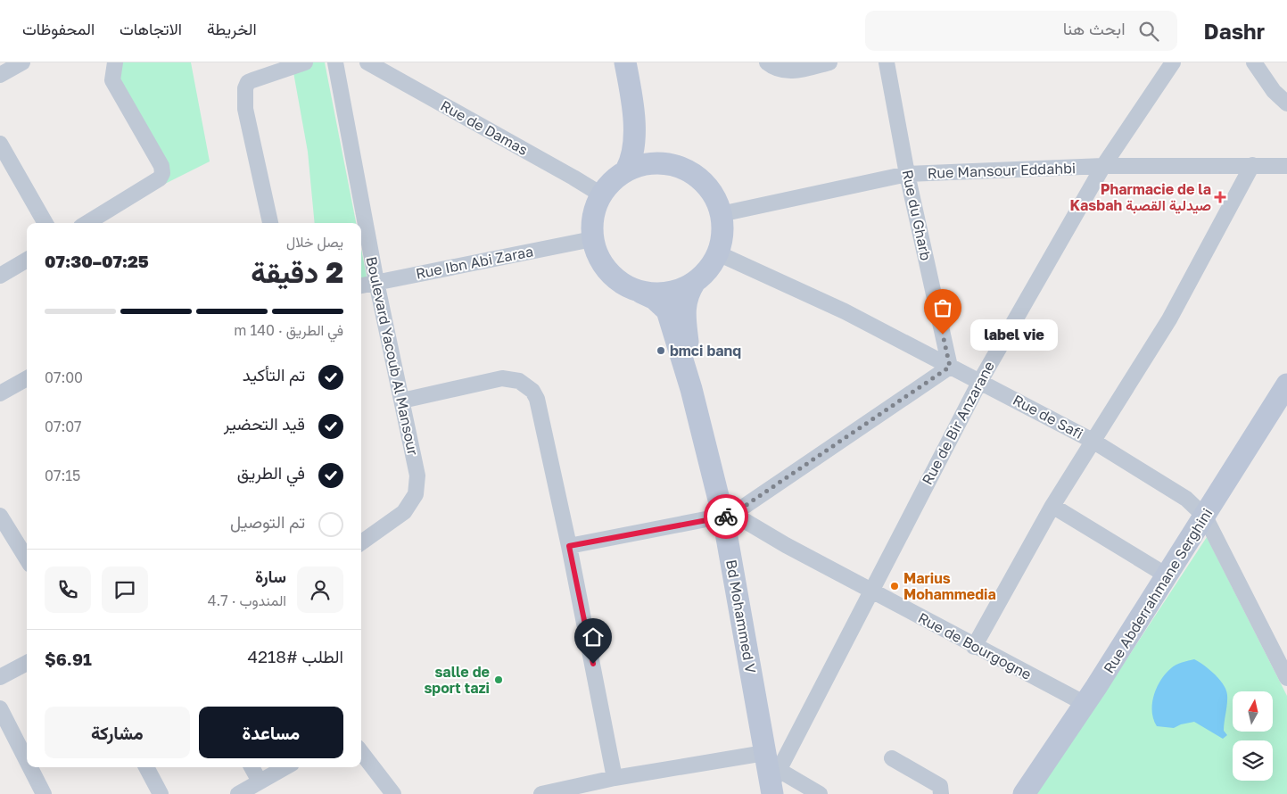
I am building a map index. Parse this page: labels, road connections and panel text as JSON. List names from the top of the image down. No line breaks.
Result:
{"streets":{"street":["Rue de Damas","Rue Mansour Eddahbi","Rue du Gharb","Rue Ibn Abi Zaraa","Boulevard Yacoub Al Mansour","Rue de Safi","Rue de Bir Anzarane","Rue Abderrahmane Serghini","Bd Mohammed V","Rue de Bourgogne"]},"crossings":[["Rue de Damas","Rue Mansour Eddahbi"],["Rue de Damas","Rue Ibn Abi Zaraa"],["Rue de Damas","Rue de Safi"],["Rue de Damas","Bd Mohammed V"],["Rue Mansour Eddahbi","Rue du Gharb"],["Rue Mansour Eddahbi","Rue Ibn Abi Zaraa"],["Rue Mansour Eddahbi","Rue de Safi"],["Rue Mansour Eddahbi","Rue de Bir Anzarane"],["Rue Mansour Eddahbi","Bd Mohammed V"],["Rue du Gharb","Rue de Safi"],["Rue Ibn Abi Zaraa","Boulevard Yacoub Al Mansour"],["Rue Ibn Abi Zaraa","Rue de Safi"],["Rue Ibn Abi Zaraa","Bd Mohammed V"],["Rue de Safi","Rue de Bir Anzarane"],["Rue de Safi","Rue Abderrahmane Serghini"],["Rue de Safi","Bd Mohammed V"],["Rue de Bir Anzarane","Bd Mohammed V"],["Rue de Bir Anzarane","Rue de Bourgogne"],["Rue Abderrahmane Serghini","Rue de Bourgogne"],["Bd Mohammed V","Rue de Bourgogne"]],"places":{"health":["Pharmacie de la Kasbah صيدلية القصبة"],"other":["label vie","bmci banq","Marius Mohammedia","salle de sport tazi"]},"north":"top","page":{"header":"Dashr","search":"ابحث هنا","nav":["الخريطة","الاتجاهات","المحفوظات"],"heading":["2 دقيقة","يصل خلال","07:25–07:30"],"panel":["سارة","المندوب · 4.7","الطلب #4218","$6.91"],"bar":"في الطريق · 140 m","bubble":"label vie","list":[["تم التأكيد","07:00"],["قيد التحضير","07:07"],["في الطريق","07:15"],"تم التوصيل"],"buttons":["مساعدة","مشاركة"]}}
